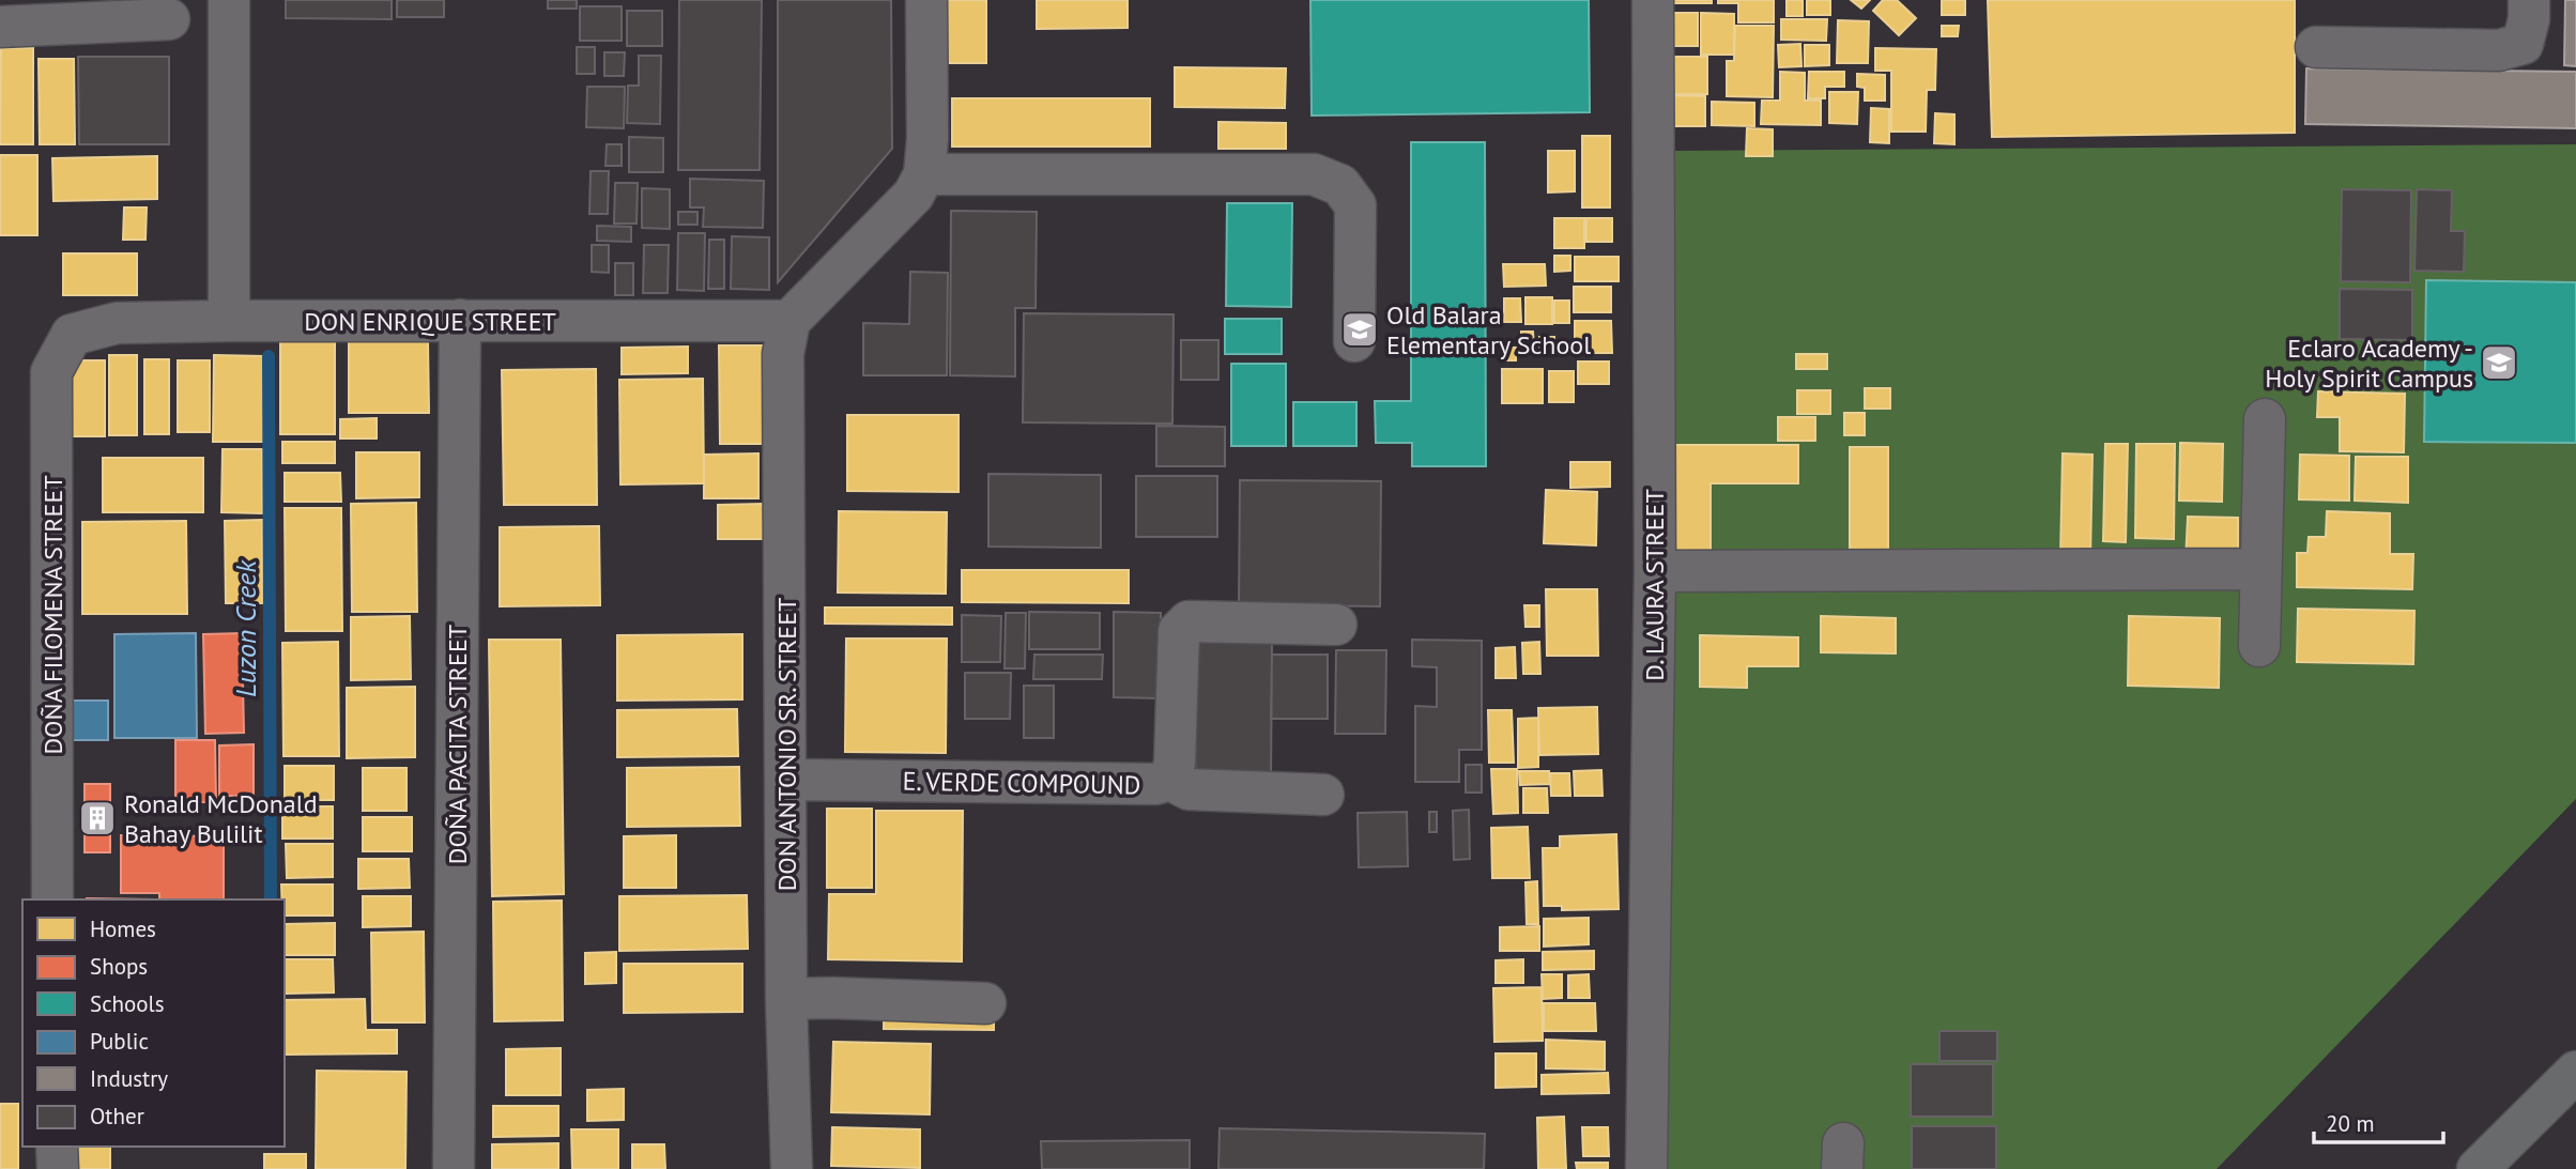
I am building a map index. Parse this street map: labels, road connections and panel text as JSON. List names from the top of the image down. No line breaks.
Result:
{"streets":{"street":["DON ENRIQUE STREET","D. LAURA STREET","DOÑA FILOMENA STREET","DOÑA PACITA STREET","DON ANTONIO SR. STREET","E. VERDE COMPOUND"]},"crossings":[["DON ENRIQUE STREET","DOÑA FILOMENA STREET"],["DON ENRIQUE STREET","DOÑA PACITA STREET"],["DON ENRIQUE STREET","DON ANTONIO SR. STREET"],["DON ANTONIO SR. STREET","E. VERDE COMPOUND"]],"water":["Luzon Creek"],"places":{"school or university":["Old Balara Elementary School","Eclaro Academy - Holy Spirit Campus"],"building":["Ronald McDonald Bahay Bulilit"]},"legend":["Homes","Shops","Schools","Public","Industry","Other"],"scale_bar":"20 m"}
